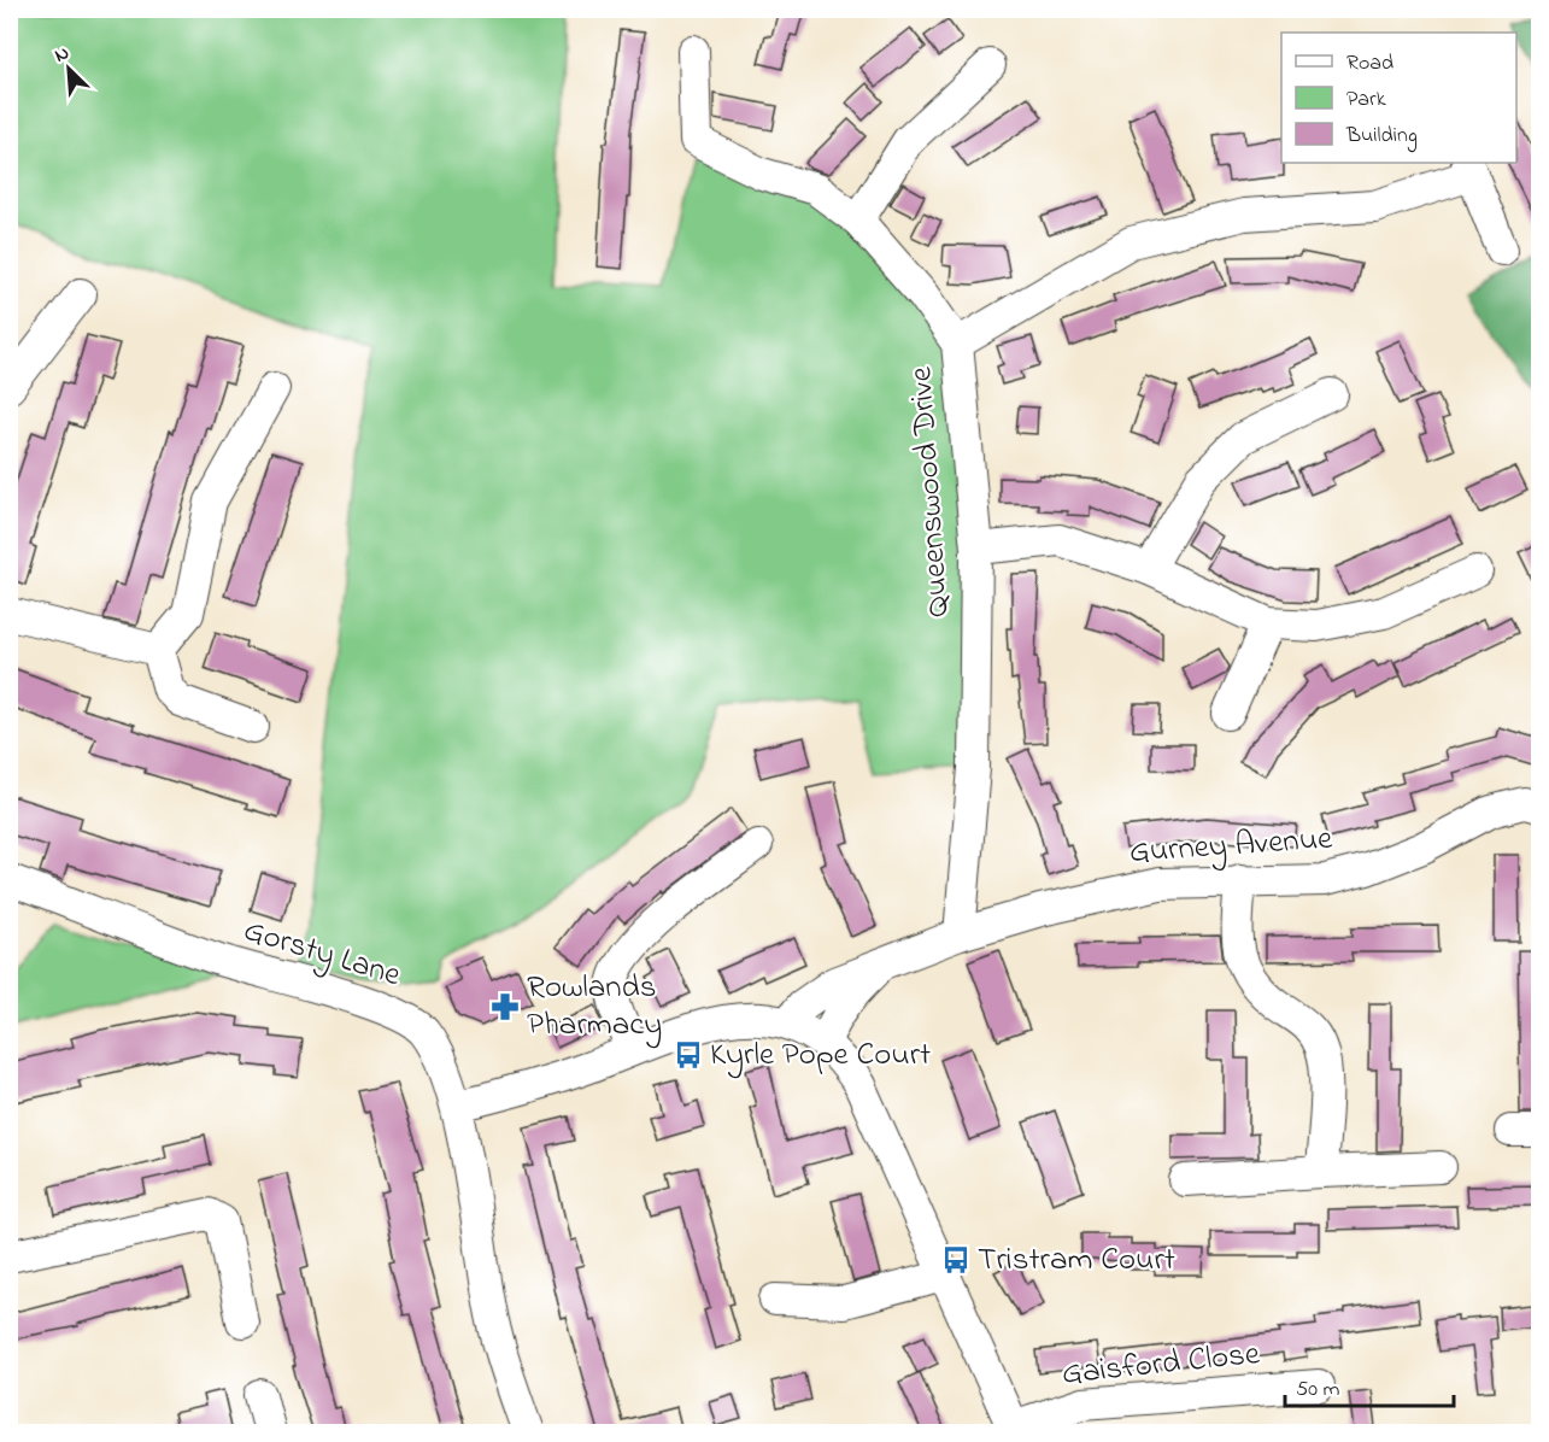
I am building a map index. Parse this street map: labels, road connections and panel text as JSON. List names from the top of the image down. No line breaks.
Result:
{"streets":{"street":["Queenswood Drive","Gurney Avenue","Gorsty Lane","Gaisford Close"]},"crossings":[["Queenswood Drive","Gurney Avenue"]],"places":{"pharmacy":["Rowlands Pharmacy"],"bus stop":["Kyrle Pope Court","Tristram Court"]},"legend":["Road","Park","Building"],"scale_bar":"50 m","north":"top left"}
